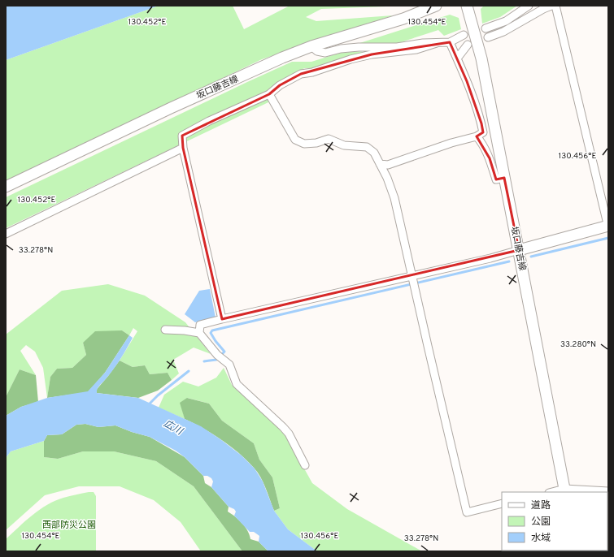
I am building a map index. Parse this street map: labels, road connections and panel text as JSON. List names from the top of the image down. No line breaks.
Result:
{"streets":{"main road":["坂口藤吉線"]},"water":["広川"],"parks":["西部防災公園"],"legend":["道路","公園","水域"],"coordinates":["130.452°E","130.454°E","130.456°E","33.278°N","33.280°N"]}
